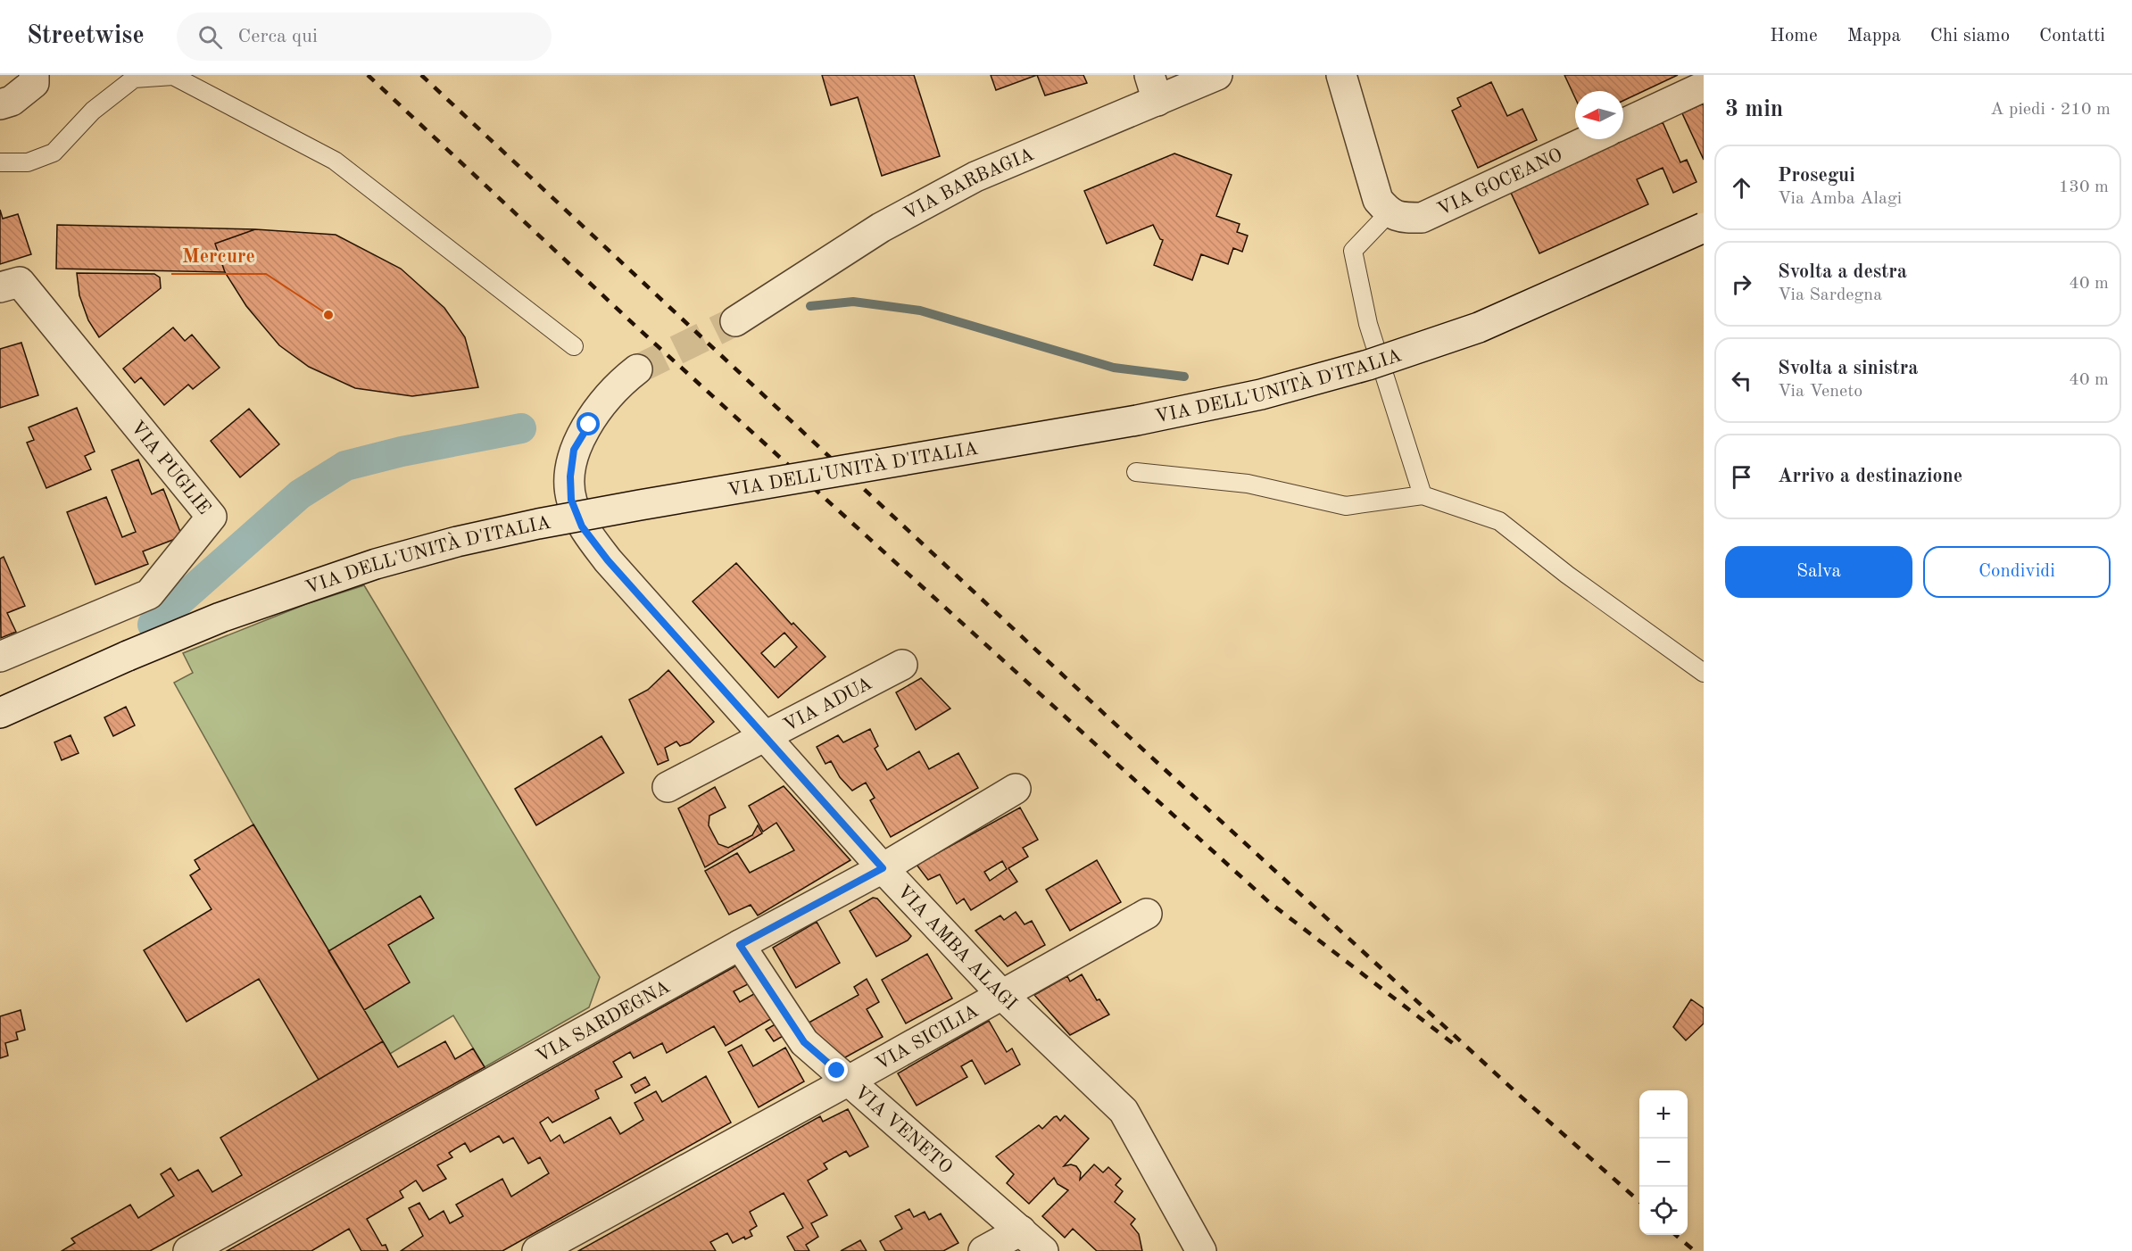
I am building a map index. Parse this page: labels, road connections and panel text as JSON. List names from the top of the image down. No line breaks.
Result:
{"streets":{"street":["VIA GOCEANO","VIA BARBAGIA","VIA DELL'UNITÀ D'ITALIA","VIA PUGLIE","VIA ADUA","VIA AMBA ALAGI","VIA SARDEGNA","VIA SICILIA","VIA VENETO"]},"crossings":[["VIA ADUA","VIA AMBA ALAGI"],["VIA AMBA ALAGI","VIA SARDEGNA"],["VIA AMBA ALAGI","VIA SICILIA"],["VIA SARDEGNA","VIA VENETO"],["VIA SICILIA","VIA VENETO"]],"places":["Mercure"],"north":"left","page":{"header":"Streetwise","search":"Cerca qui","nav":["Home","Mappa","Chi siamo","Contatti"],"heading":["3 min","A piedi · 210 m"],"list":[["Prosegui","Via Amba Alagi","130 m"],["Svolta a destra","Via Sardegna","40 m"],["Svolta a sinistra","Via Veneto","40 m"],"Arrivo a destinazione"],"buttons":["Salva","Condividi"],"map_buttons":["+","−"]}}
